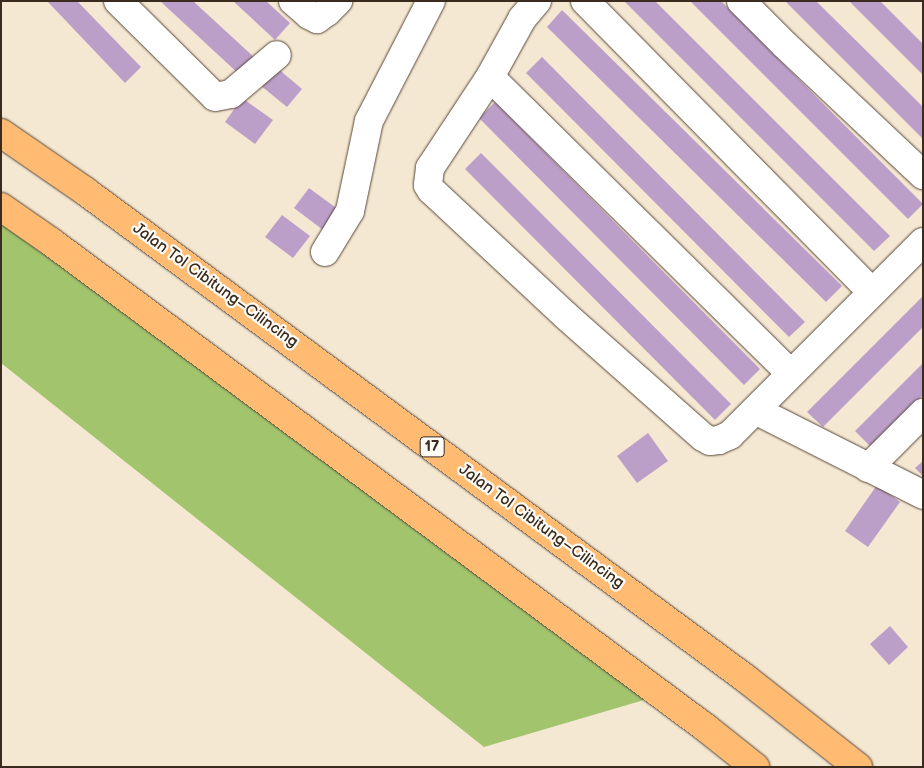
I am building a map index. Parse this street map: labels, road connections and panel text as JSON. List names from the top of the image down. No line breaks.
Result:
{"streets":{"highway":["Jalan Tol Cibitung–Cilincing","17"]}}
